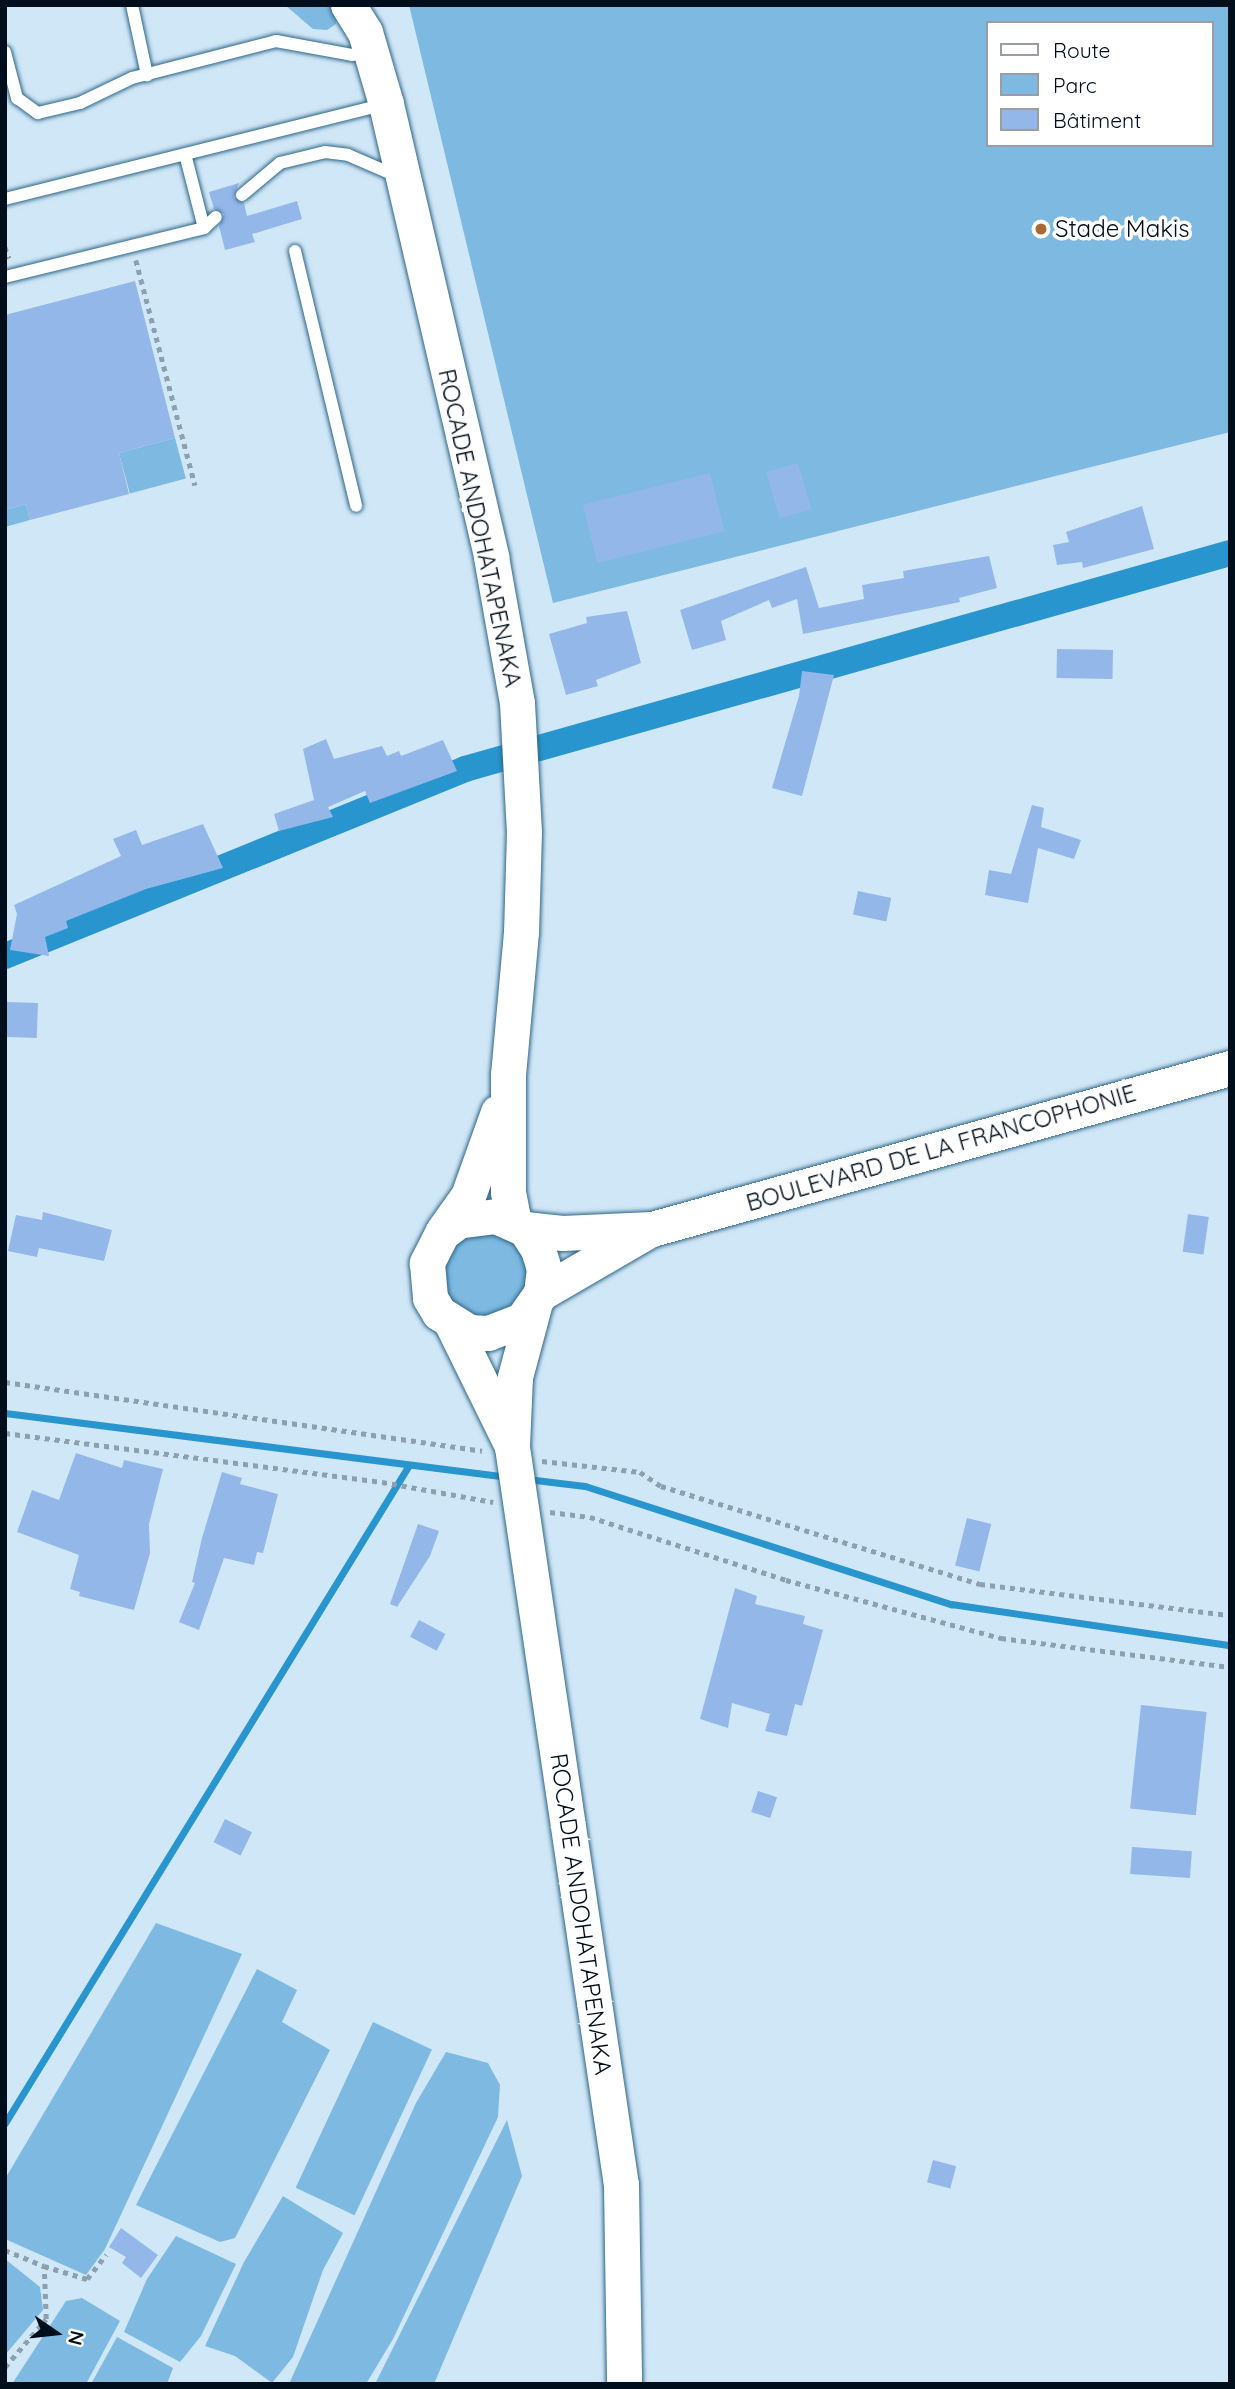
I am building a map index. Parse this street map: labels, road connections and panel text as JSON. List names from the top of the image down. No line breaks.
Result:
{"streets":{"main road":["ROCADE ANDOHATAPENAKA","BOULEVARD DE LA FRANCOPHONIE"]},"places":["Stade Makis"],"legend":["Route","Parc","Bâtiment"],"north":"right"}
